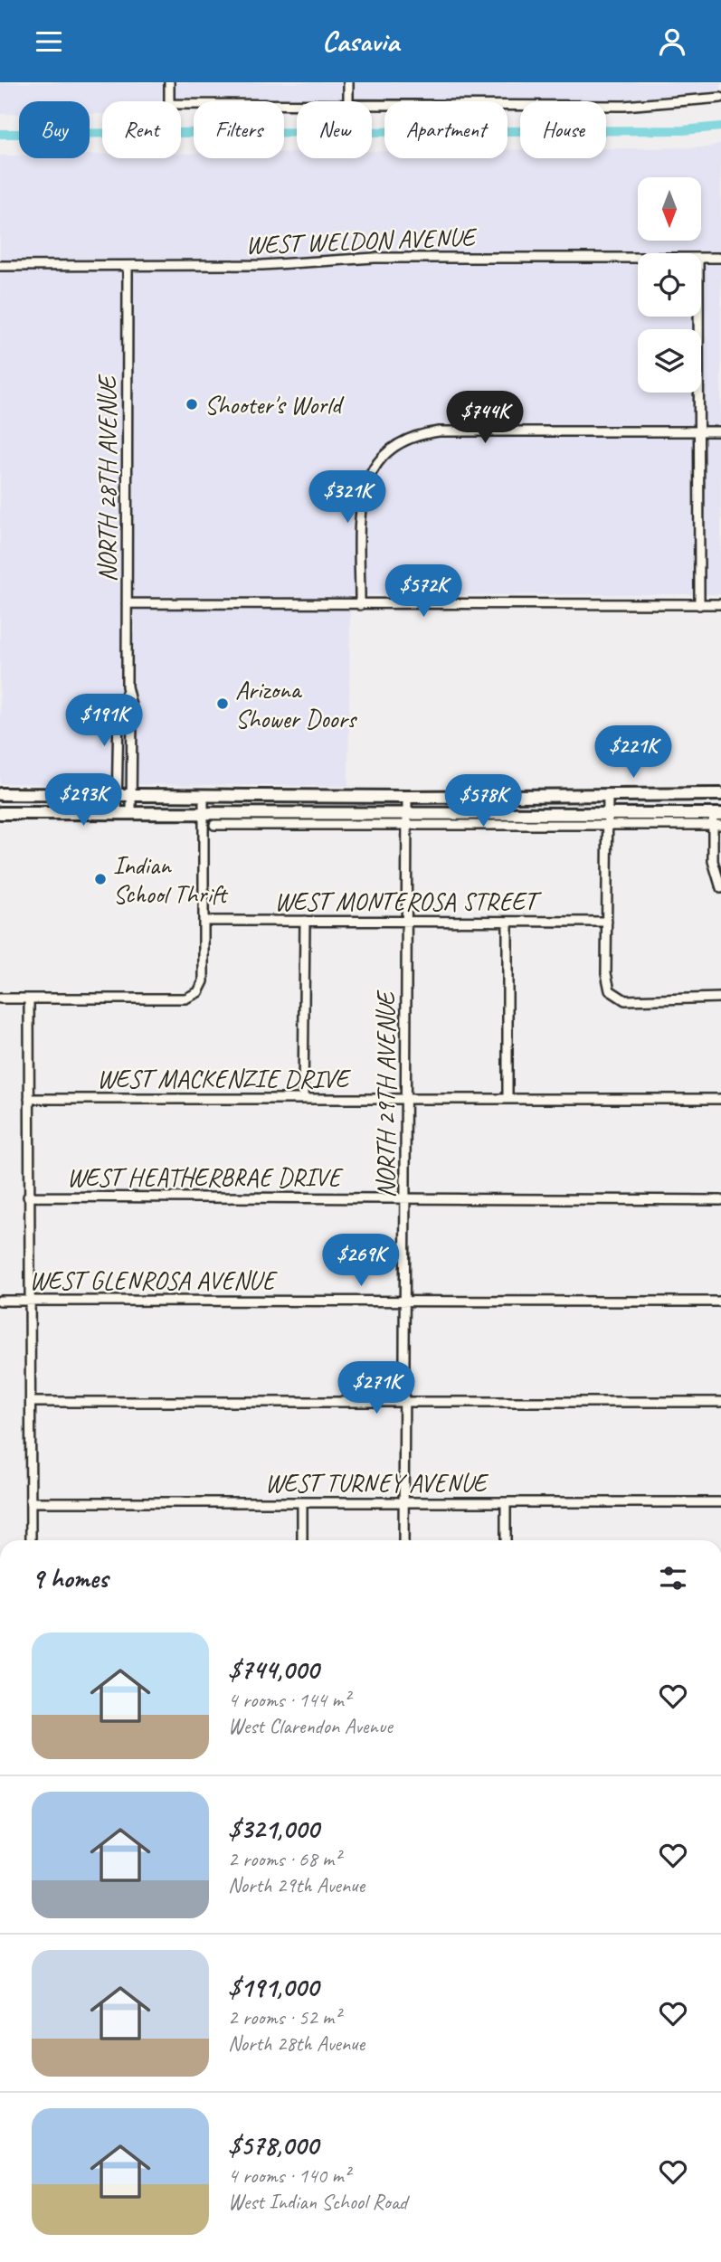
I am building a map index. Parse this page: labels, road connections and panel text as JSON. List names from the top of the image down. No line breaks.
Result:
{"streets":{"street":["WEST WELDON AVENUE","NORTH 28TH AVENUE","WEST MONTEROSA STREET","WEST MACKENZIE DRIVE","NORTH 29TH AVENUE","WEST HEATHERBRAE DRIVE","WEST GLENROSA AVENUE","WEST TURNEY AVENUE"]},"crossings":[["WEST WELDON AVENUE","NORTH 28TH AVENUE"],["WEST MONTEROSA STREET","NORTH 29TH AVENUE"],["WEST MACKENZIE DRIVE","NORTH 29TH AVENUE"],["NORTH 29TH AVENUE","WEST HEATHERBRAE DRIVE"],["NORTH 29TH AVENUE","WEST GLENROSA AVENUE"],["NORTH 29TH AVENUE","WEST TURNEY AVENUE"]],"places":["Shooter's World","Arizona Shower Doors","Indian School Thrift"],"north":"bottom","page":{"header":"Casavia","chip":["Buy","Rent","Filters","New","Apartment","House"],"price":["$744K","$321K","$572K","$191K","$221K","$293K","$578K","$269K","$271K"],"heading":"9 homes","list":[{"name":"$744,000","note":"4 rooms · 144 m² · West Clarendon Avenue"},{"name":"$321,000","note":"2 rooms · 68 m² · North 29th Avenue"},{"name":"$191,000","note":"2 rooms · 52 m² · North 28th Avenue"},{"name":"$578,000","note":"4 rooms · 140 m² · West Indian School Road"}]}}
